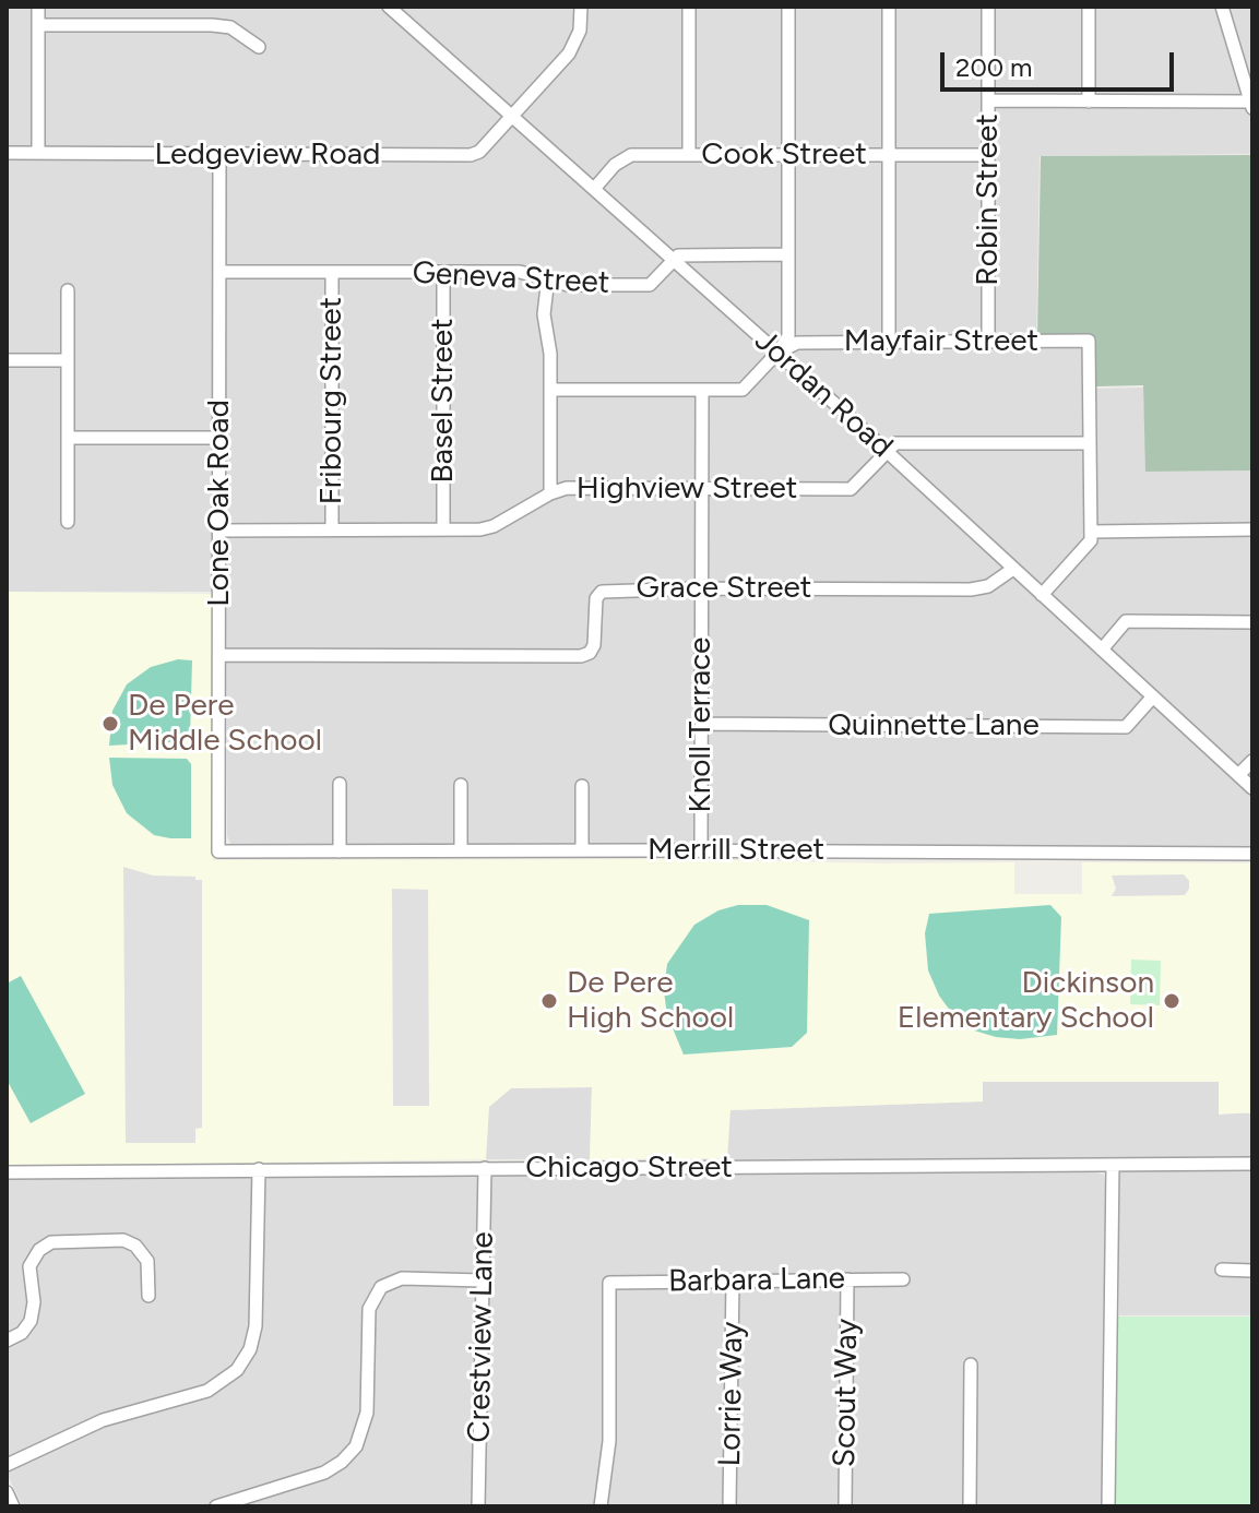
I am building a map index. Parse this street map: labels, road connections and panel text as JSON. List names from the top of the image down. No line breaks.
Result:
{"streets":{"street":["Ledgeview Road","Cook Street","Robin Street","Geneva Street","Mayfair Street","Jordan Road","Fribourg Street","Basel Street","Highview Street","Lone Oak Road","Grace Street","Knoll Terrace","Quinnette Lane","Merrill Street","Chicago Street","Barbara Lane","Crestview Lane","Scout Way","Lorrie Way"]},"crossings":[["Ledgeview Road","Jordan Road"],["Ledgeview Road","Lone Oak Road"],["Cook Street","Robin Street"],["Cook Street","Jordan Road"],["Robin Street","Mayfair Street"],["Geneva Street","Jordan Road"],["Geneva Street","Fribourg Street"],["Geneva Street","Basel Street"],["Geneva Street","Lone Oak Road"],["Mayfair Street","Jordan Road"],["Jordan Road","Highview Street"],["Jordan Road","Grace Street"],["Jordan Road","Quinnette Lane"],["Fribourg Street","Highview Street"],["Basel Street","Highview Street"],["Highview Street","Lone Oak Road"],["Highview Street","Knoll Terrace"],["Lone Oak Road","Grace Street"],["Lone Oak Road","Merrill Street"],["Grace Street","Knoll Terrace"],["Knoll Terrace","Quinnette Lane"],["Knoll Terrace","Merrill Street"],["Chicago Street","Crestview Lane"],["Barbara Lane","Scout Way"],["Barbara Lane","Lorrie Way"]],"places":["De Pere Middle School","De Pere High School","Dickinson Elementary School"],"scale_bar":"200 m"}
